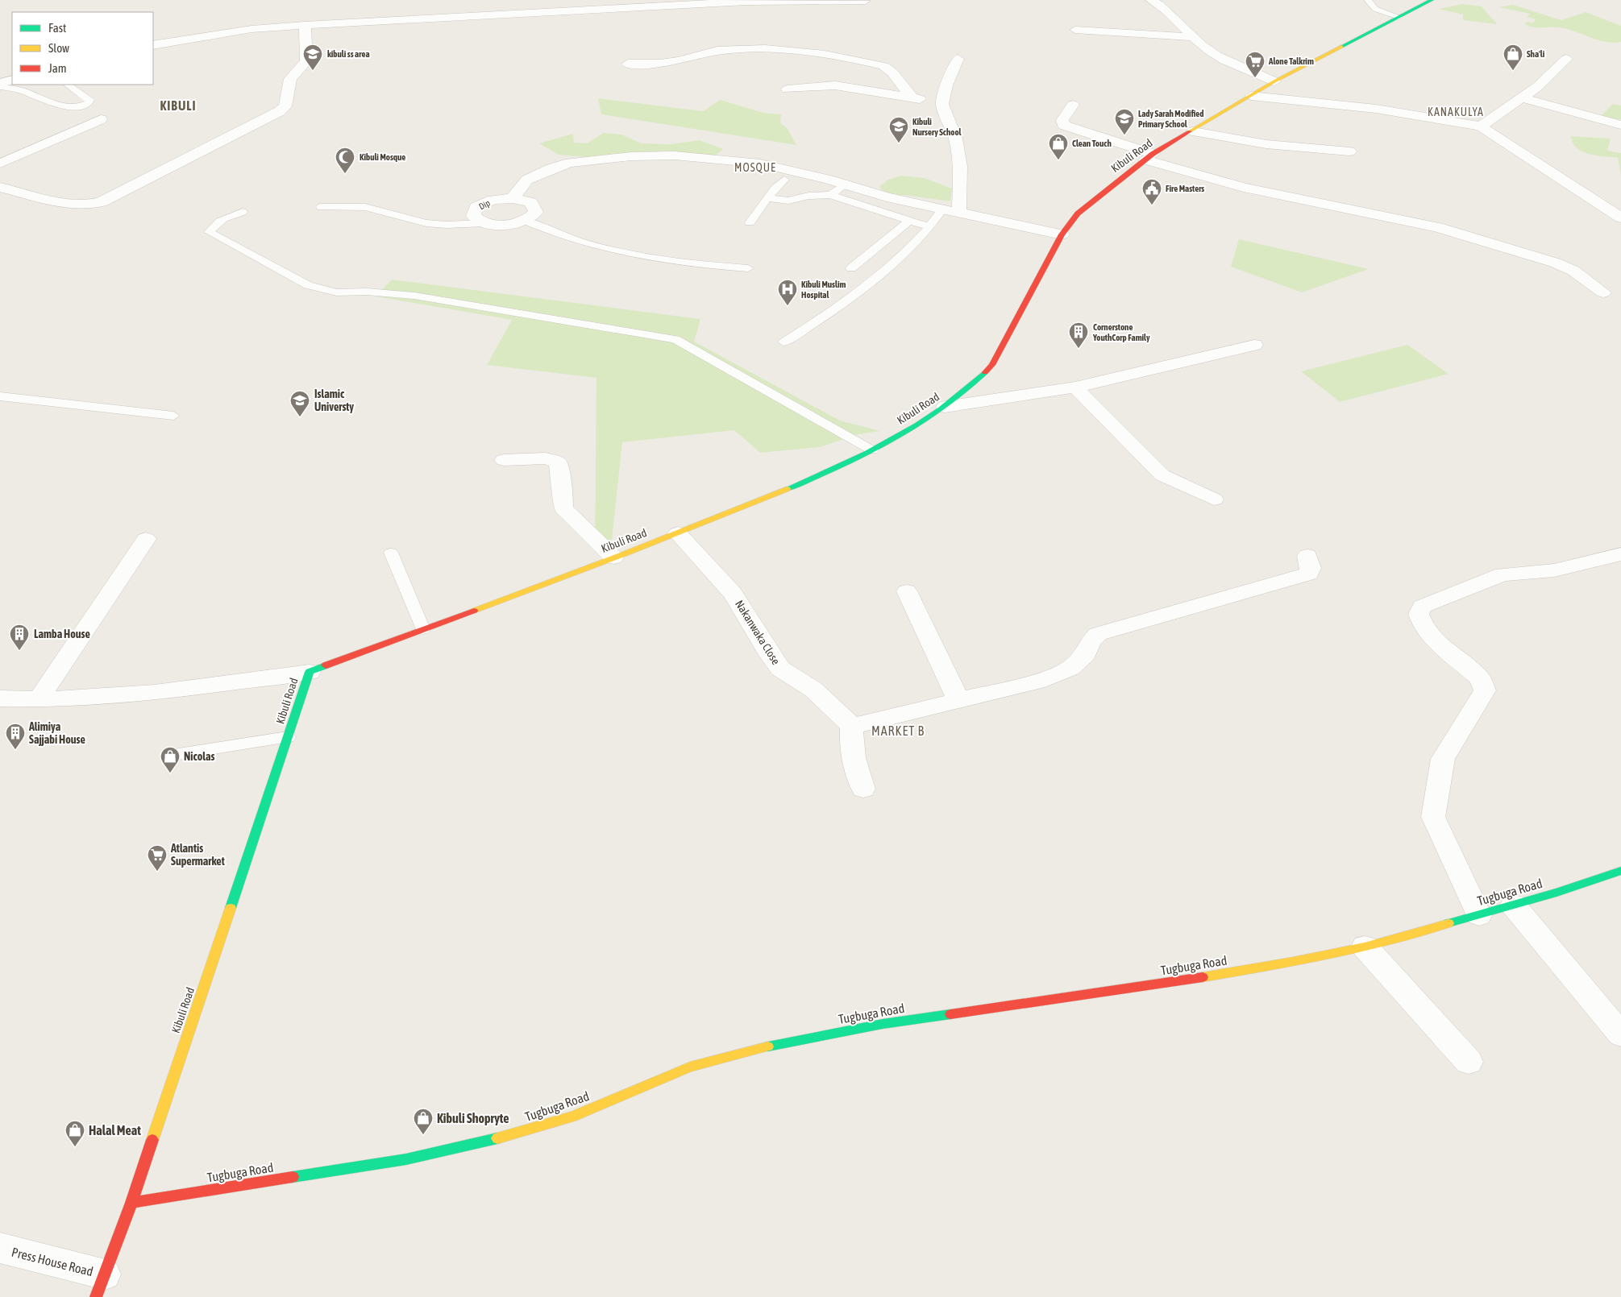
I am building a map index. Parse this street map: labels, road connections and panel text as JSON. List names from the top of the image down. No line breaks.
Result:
{"streets":{"street":["Kibuli Road","Dip","Nakanwaka Close","Tugbuga Road","Press House Road"]},"crossings":[["Kibuli Road","Nakanwaka Close"],["Kibuli Road","Tugbuga Road"],["Kibuli Road","Press House Road"]],"districts":["KIBULI","KANAKULYA","MOSQUE","MARKET B"],"places":{"school or university":["kibuli ss area","Lady Sarah Modified Primary School","Kibuli Nursery School","Islamic Universty"],"shop":["Sha'li","Clean Touch","Nicolas","Kibuli Shopryte","Halal Meat"],"supermarket":["Alone Talkrim","Atlantis Supermarket"],"mosque":["Kibuli Mosque"],"public building":["Fire Masters"],"hospital":["Kibuli Muslim Hospital"],"building":["Cornerstone YouthCorp Family","Lamba House","Alimiya Sajjabi House"]},"legend":["Fast","Slow","Jam"]}
